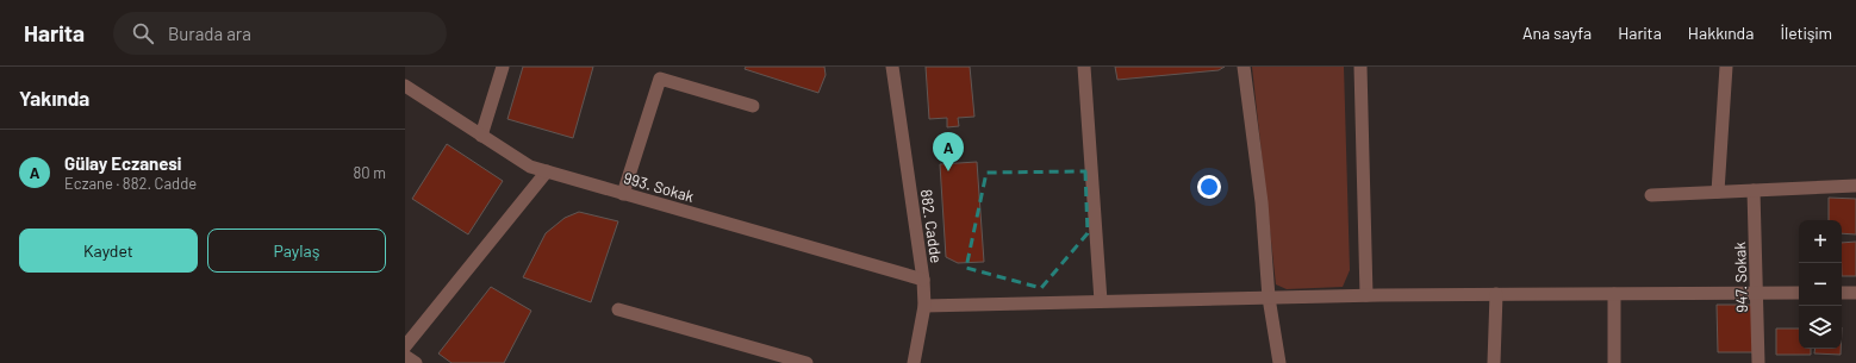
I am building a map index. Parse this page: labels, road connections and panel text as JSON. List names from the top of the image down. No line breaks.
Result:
{"streets":{"street":["993. Sokak","882. Cadde","947. Sokak"]},"crossings":[["993. Sokak","882. Cadde"]],"page":{"header":"Harita","search":"Burada ara","nav":["Ana sayfa","Harita","Hakkında","İletişim"],"heading":"Yakında","list":[{"mark":"A","name":"Gülay Eczanesi","note":"Eczane · 882. Cadde","value":"80 m"}],"pins":"A","buttons":["Kaydet","Paylaş"],"map_buttons":["+","−"]}}
